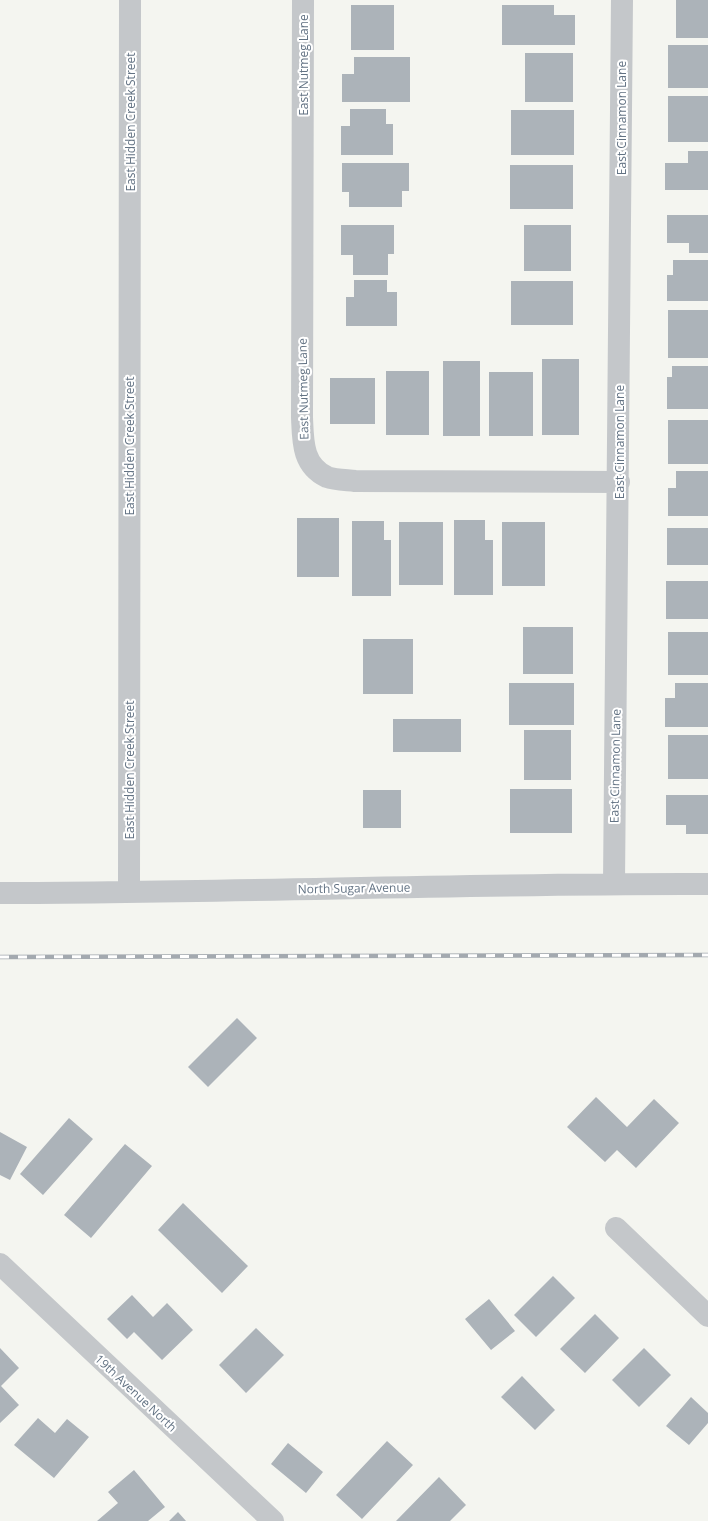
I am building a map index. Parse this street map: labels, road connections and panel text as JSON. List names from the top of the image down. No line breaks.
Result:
{"streets":{"street":["East Nutmeg Lane","East Cinnamon Lane","East Hidden Creek Street","North Sugar Avenue","19th Avenue North"]},"crossings":[["East Nutmeg Lane","East Cinnamon Lane"],["East Cinnamon Lane","North Sugar Avenue"],["East Hidden Creek Street","North Sugar Avenue"]]}
